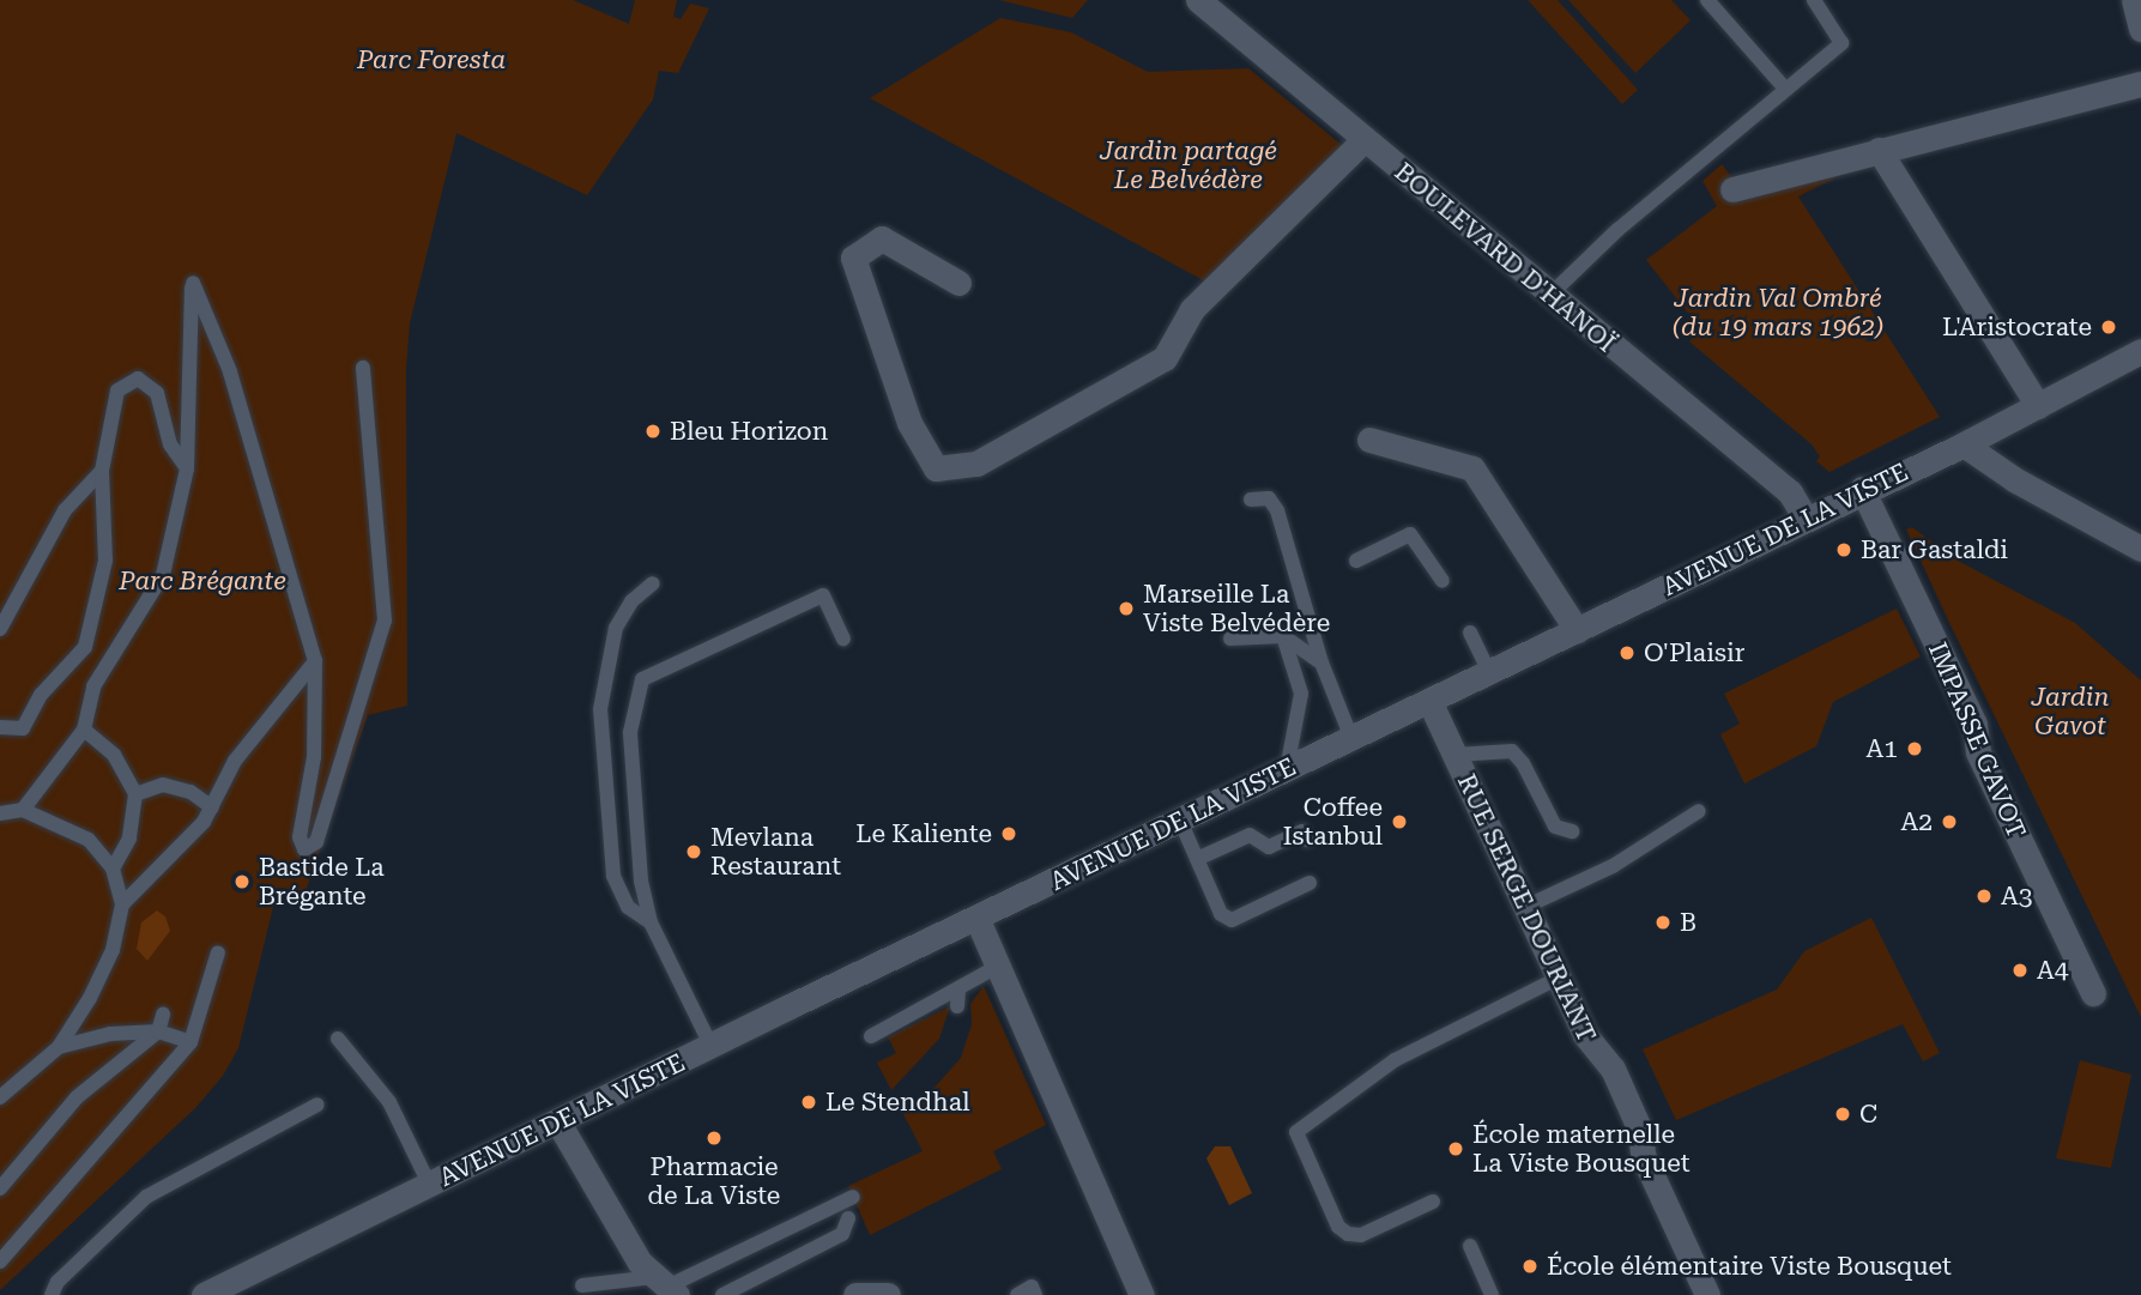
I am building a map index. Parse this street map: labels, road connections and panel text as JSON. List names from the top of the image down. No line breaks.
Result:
{"streets":{"street":["BOULEVARD D'HANOÏ","AVENUE DE LA VISTE","IMPASSE GAVOT","RUE SERGE DOURIANT"]},"crossings":[["BOULEVARD D'HANOÏ","AVENUE DE LA VISTE"],["AVENUE DE LA VISTE","IMPASSE GAVOT"],["AVENUE DE LA VISTE","RUE SERGE DOURIANT"]],"parks":["Parc Foresta","Jardin partagé Le Belvédère","Jardin Val Ombré (du 19 mars 1962)","Parc Brégante","Jardin Gavot"],"places":["L'Aristocrate","Bleu Horizon","Bar Gastaldi","Marseille La Viste Belvédère","O'Plaisir","A1","Coffee Istanbul","A2","Le Kaliente","Mevlana Restaurant","Bastide La Brégante","A3","B","A4","Le Stendhal","C","Pharmacie de La Viste","École maternelle La Viste Bousquet","École élémentaire Viste Bousquet"]}
